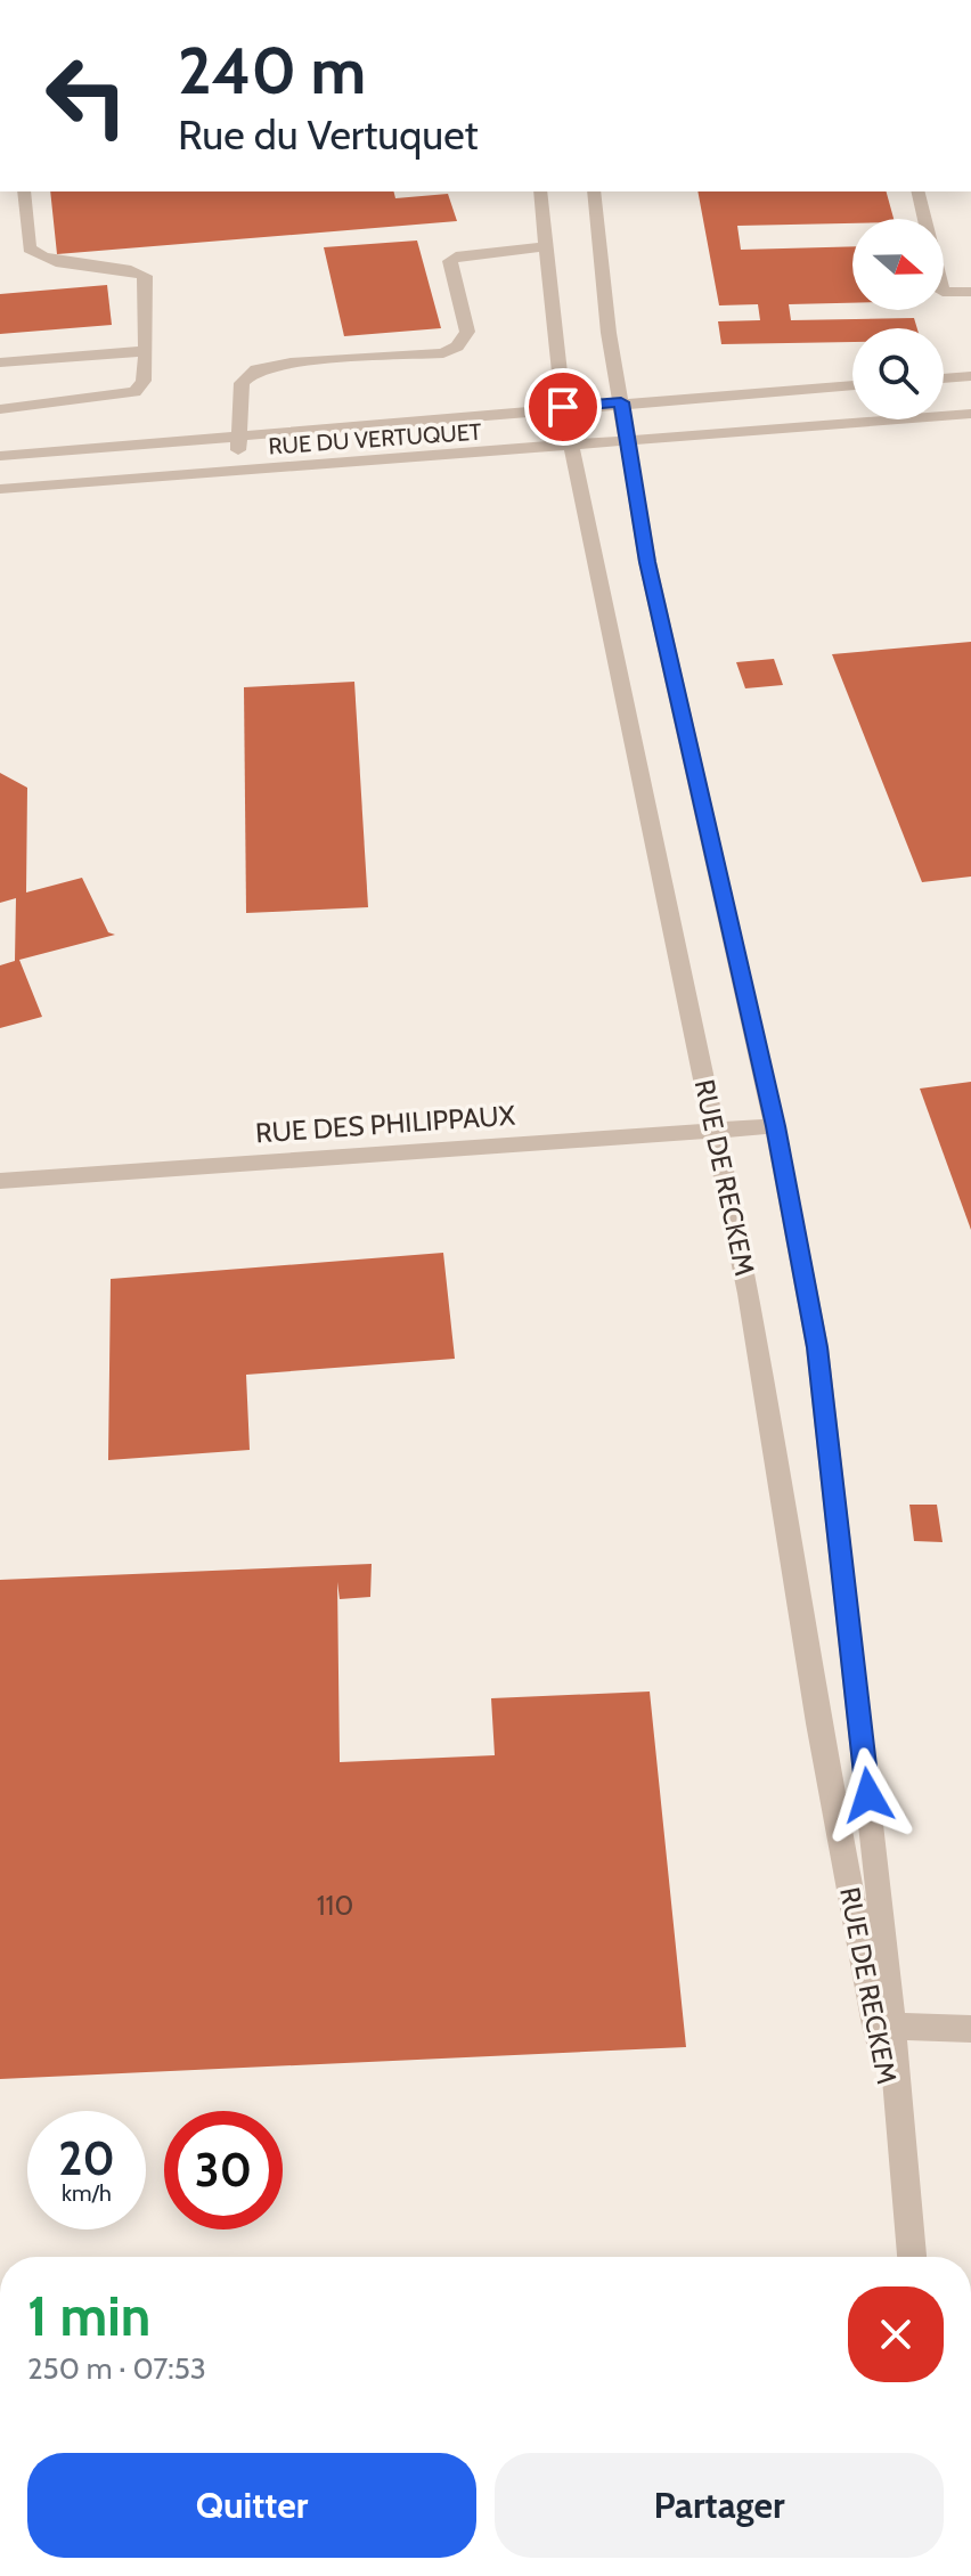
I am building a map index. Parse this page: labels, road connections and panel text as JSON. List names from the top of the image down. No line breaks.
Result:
{"streets":{"street":["RUE DU VERTUQUET","RUE DES PHILIPPAUX","RUE DE RECKEM"]},"crossings":[["RUE DU VERTUQUET","RUE DE RECKEM"],["RUE DES PHILIPPAUX","RUE DE RECKEM"]],"house_numbers":["110"],"north":"right","page":{"turn":["240 m","Rue du Vertuquet"],"speed":"20 km/h","limit":"30","heading":["1 min","250 m · 07:53"],"buttons":["Quitter","Partager"]}}
